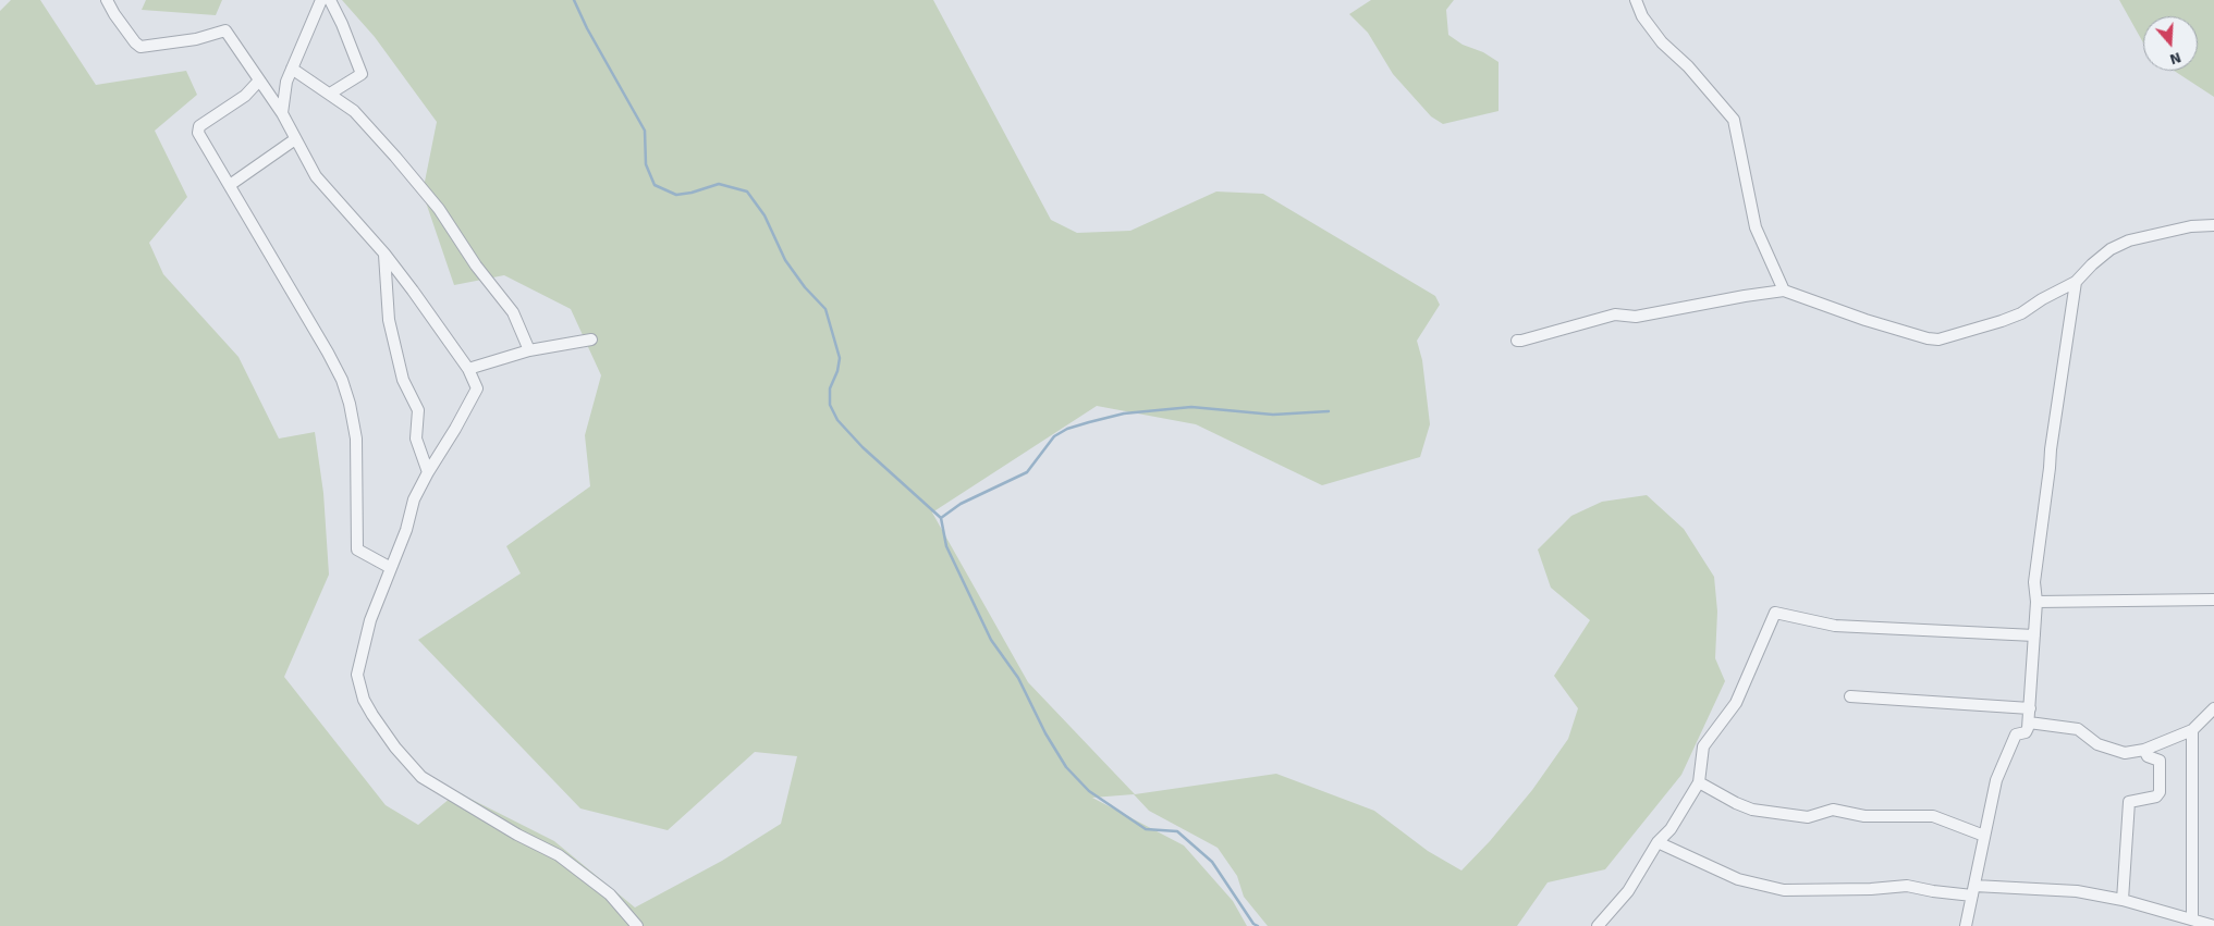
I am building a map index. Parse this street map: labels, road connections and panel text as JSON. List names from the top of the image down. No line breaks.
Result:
{"north":"bottom"}
